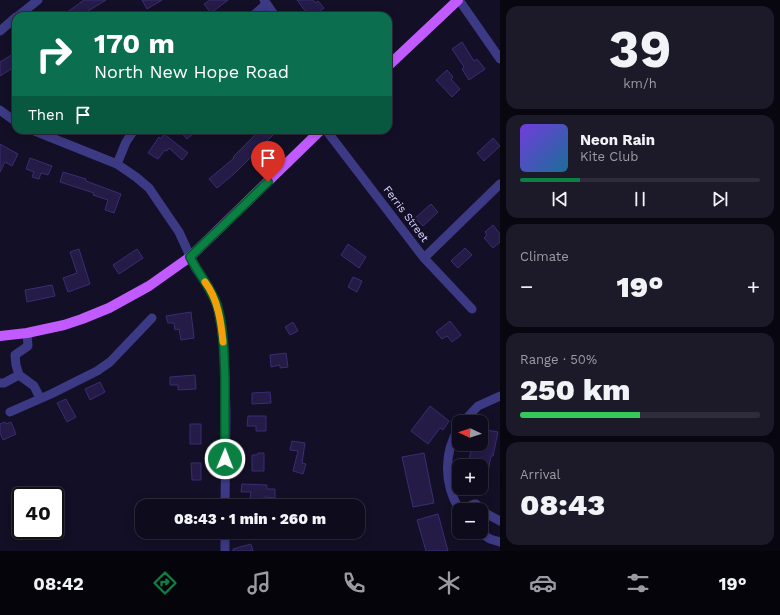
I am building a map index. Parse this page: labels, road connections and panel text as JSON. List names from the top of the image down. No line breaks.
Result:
{"streets":{"street":["Ferris Street"]},"north":"left","page":{"tile":[["39","km/h"],"Climate",["Range · 50%","250 km"],["Arrival","08:43"]],"turn":["170 m","North New Hope Road"],"then":"Then","song":["Neon Rain","Kite Club"],"heat":["−","19°","+"],"map_buttons":["+","−"],"limit":"40","trip":"08:43 · 1 min · 260 m","tabs":["08:42","19°"]}}
